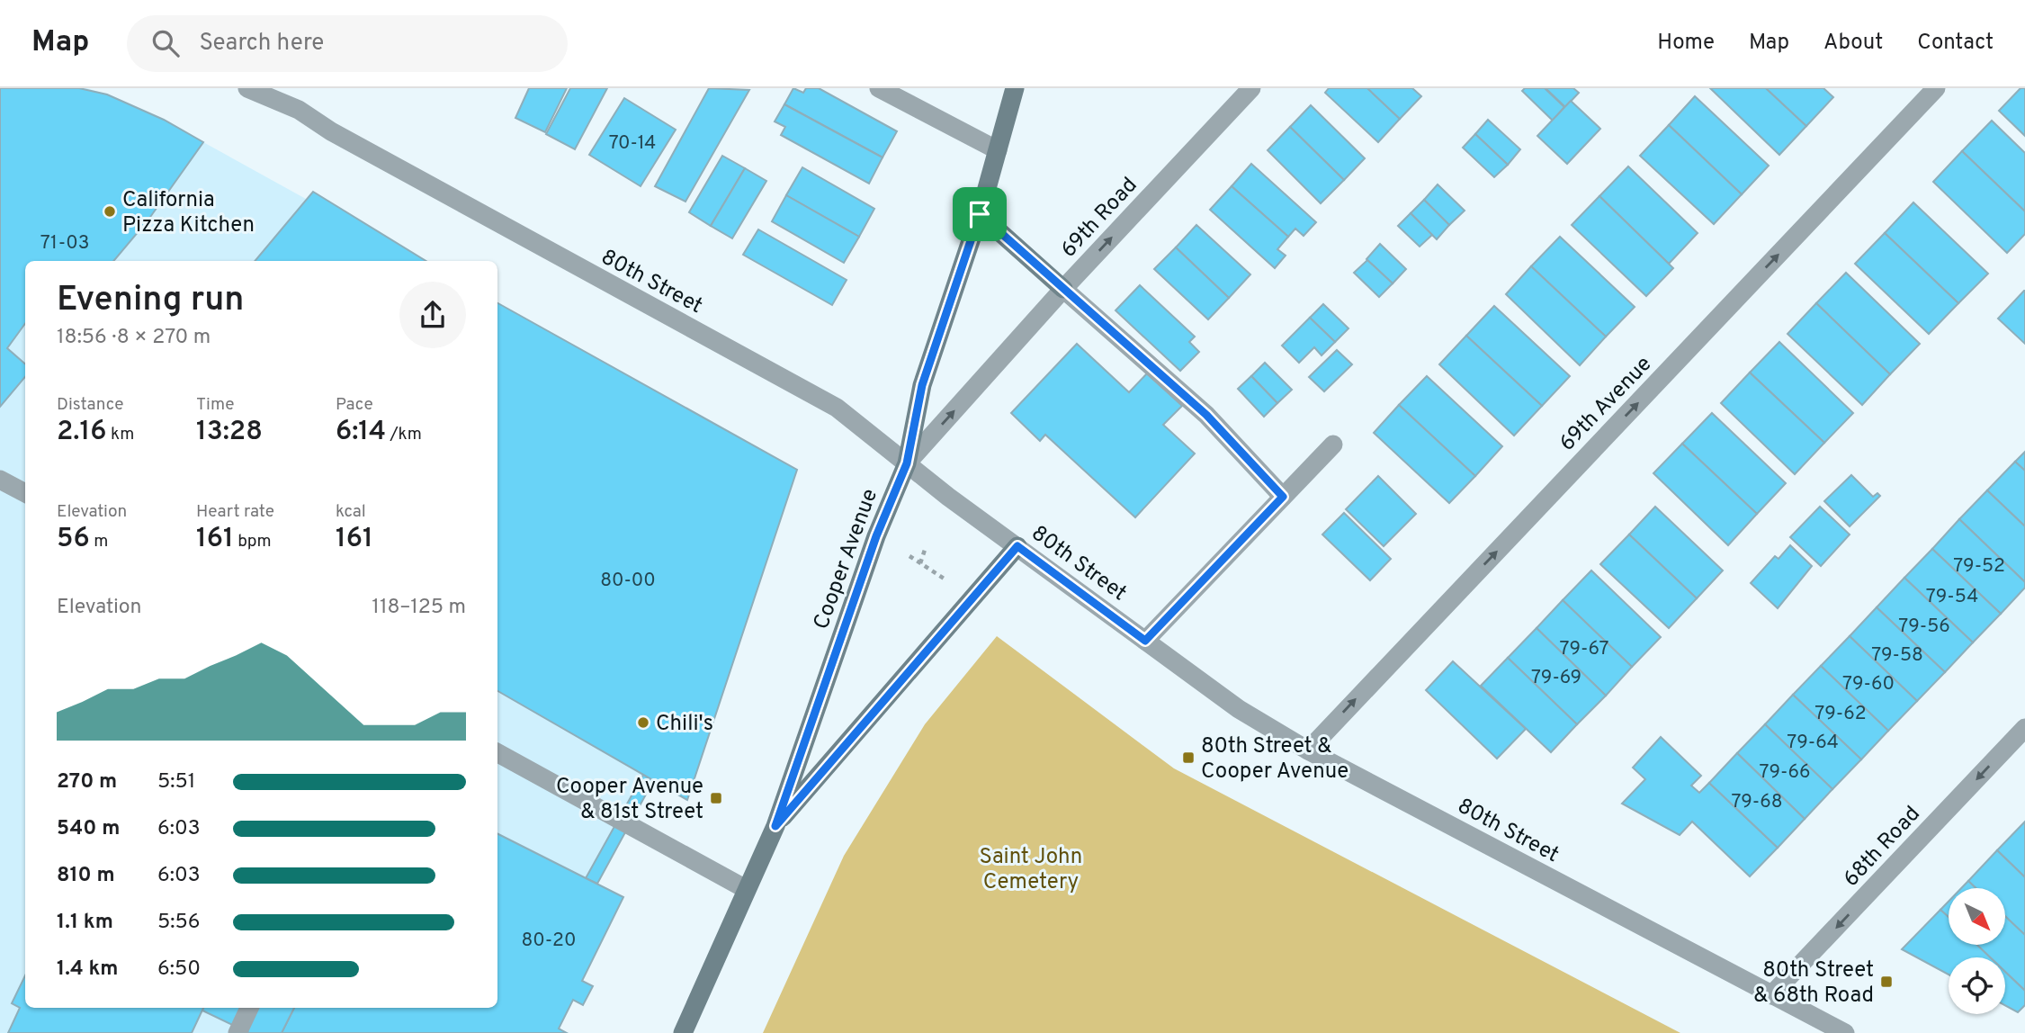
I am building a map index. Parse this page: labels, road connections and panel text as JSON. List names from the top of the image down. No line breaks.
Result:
{"streets":{"main road":["Cooper Avenue"],"street":["69th Road","80th Street","69th Avenue","68th Road"]},"crossings":[["69th Road","80th Street"],["69th Road","Cooper Avenue"],["80th Street","69th Avenue"],["80th Street","Cooper Avenue"],["80th Street","68th Road"]],"one_way":["69th Road","69th Avenue","68th Road"],"parks":["Saint John Cemetery"],"places":{"other":["California Pizza Kitchen","Chili's"],"transit":["80th Street & Cooper Avenue","Cooper Avenue & 81st Street","80th Street & 68th Road"]},"house_numbers":["70-14","71-03","79-52","80-00","79-54","79-56","79-67","79-58","79-69","79-60","79-62","79-64","79-66","79-68","80-20"],"north":"bottom right","page":{"header":"Map","search":"Search here","nav":["Home","Map","About","Contact"],"heading":["Evening run","18:56 · 8 × 270 m"],"stats":[["Distance","2.16 km"],["Time","13:28"],["Pace","6:14 /km"],["Elevation","56 m"],["Heart rate","161 bpm"],["kcal","161"]],"chart":["Elevation","118–125 m"],"list":[{"name":"270 m","note":"5:51"},{"name":"540 m","note":"6:03"},{"name":"810 m","note":"6:03"},{"name":"1.1 km","note":"5:56"},{"name":"1.4 km","note":"6:50"}]}}
